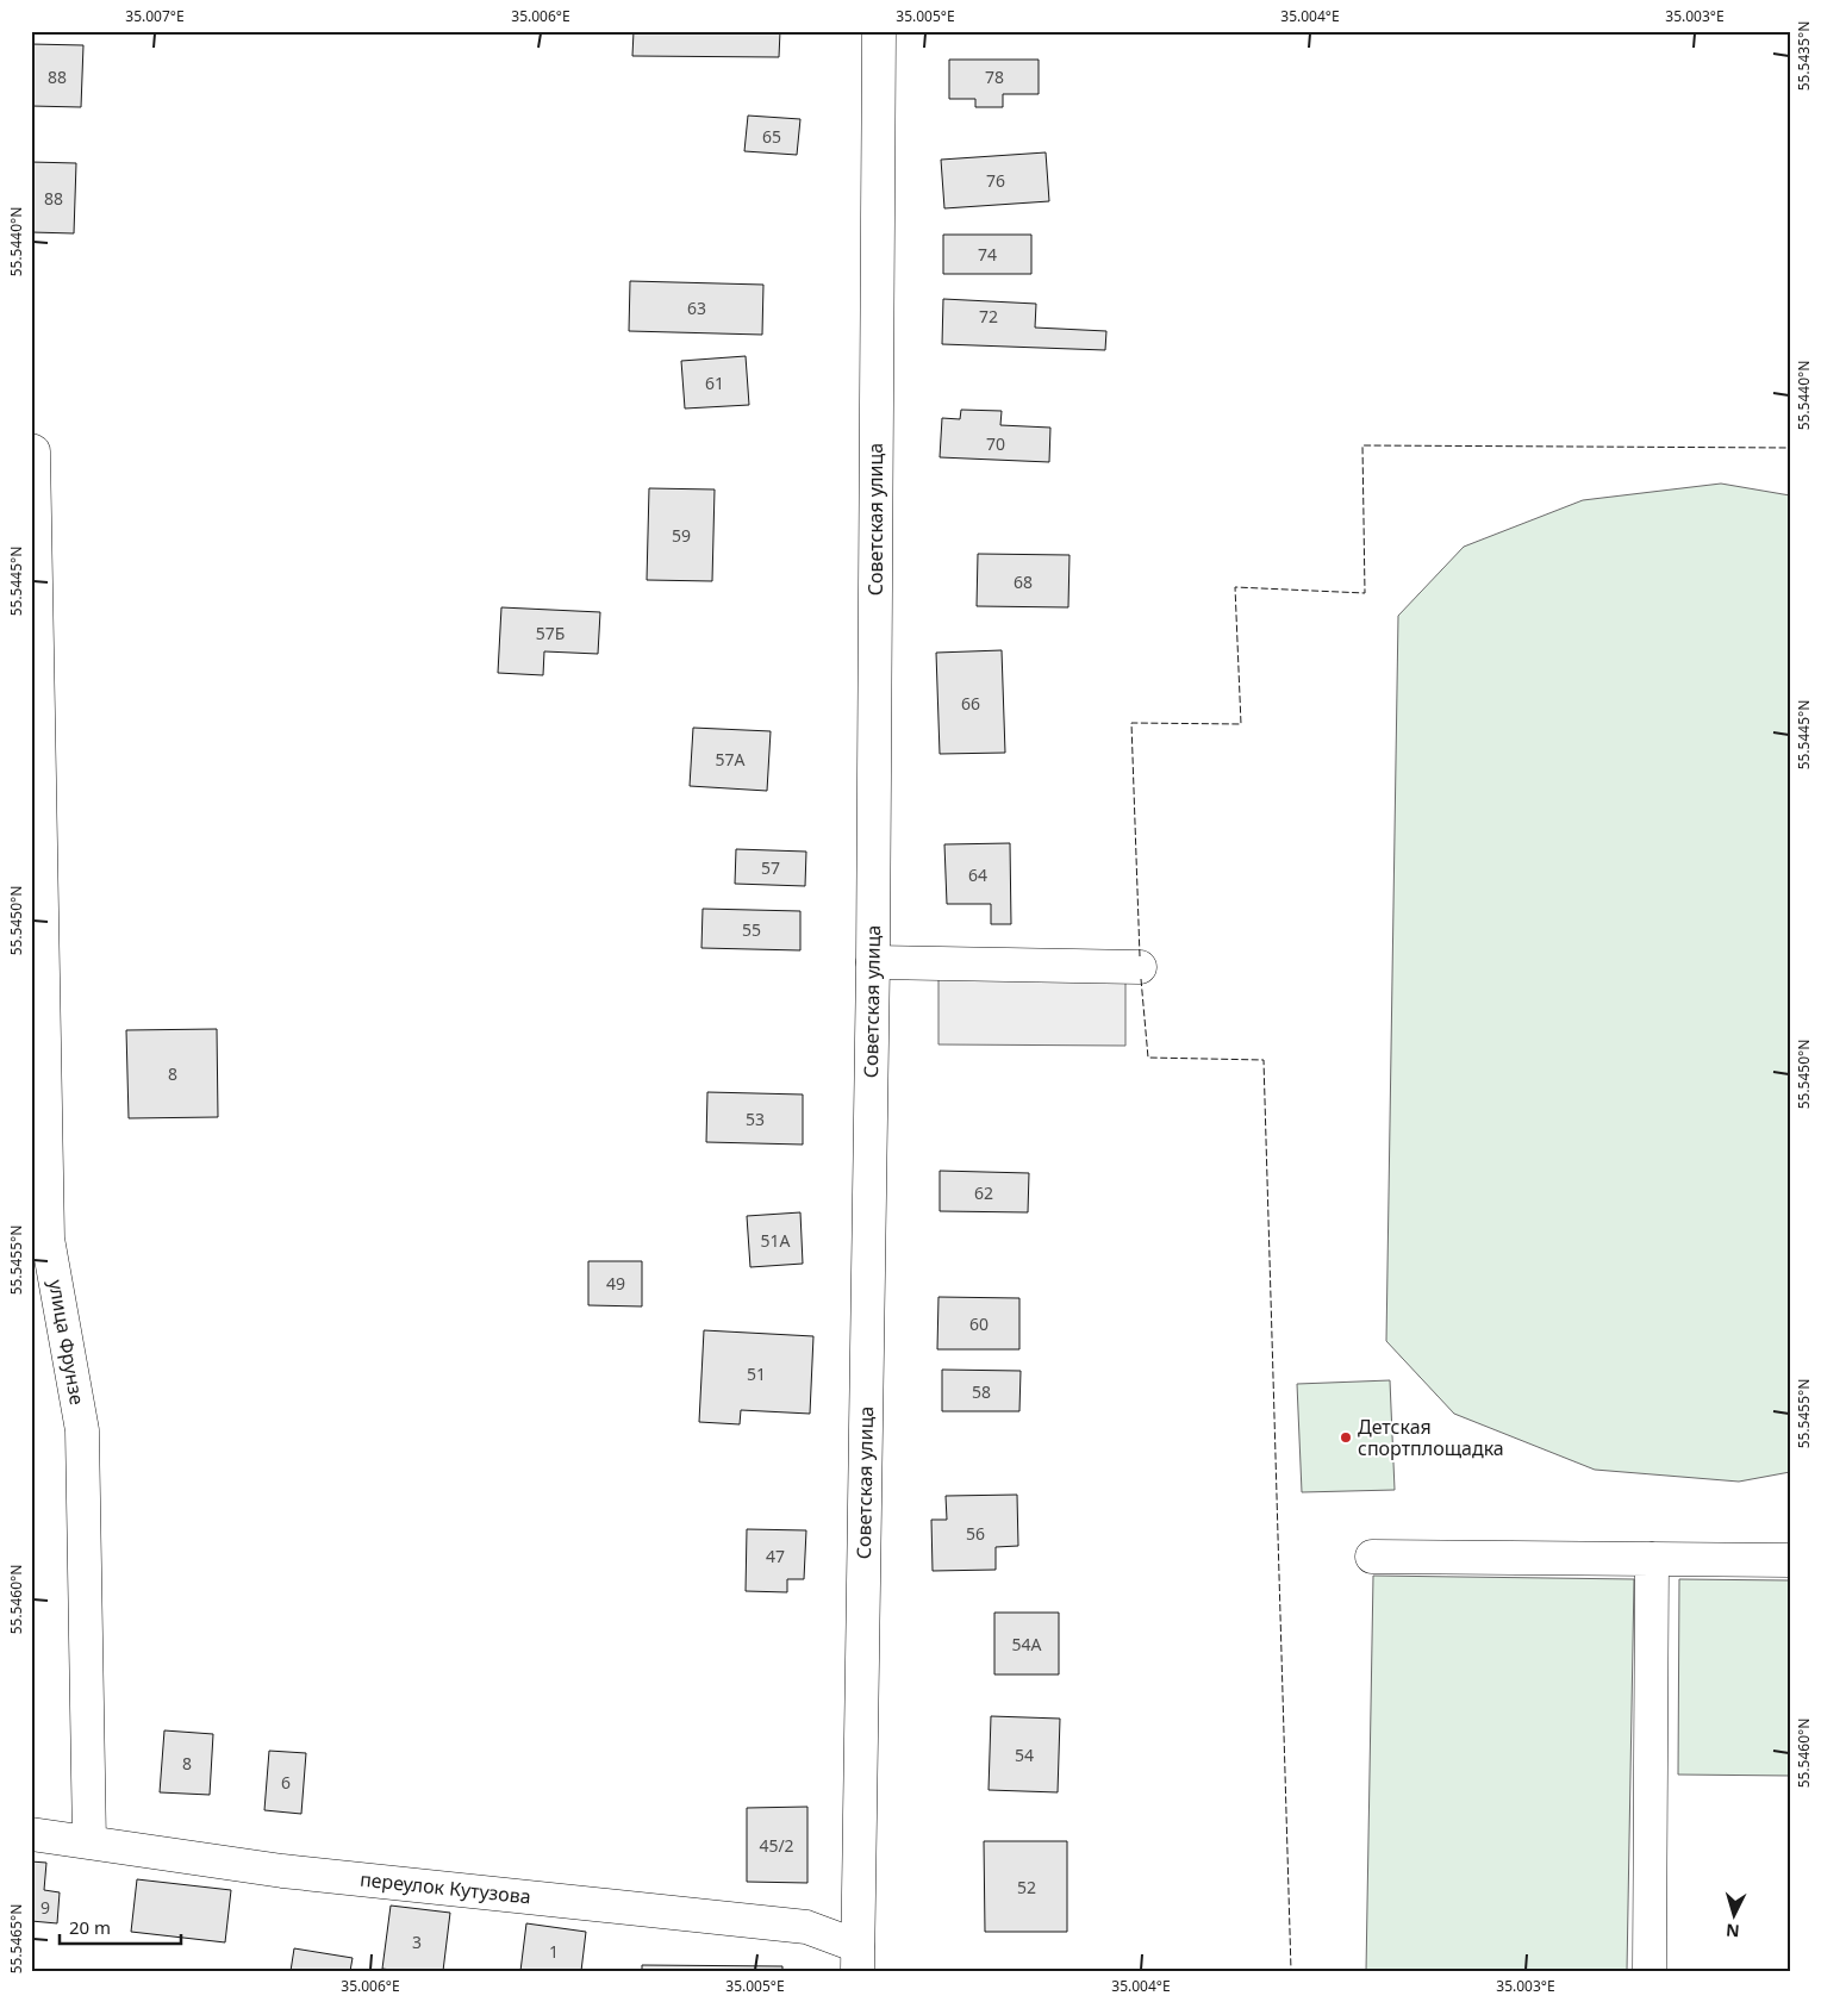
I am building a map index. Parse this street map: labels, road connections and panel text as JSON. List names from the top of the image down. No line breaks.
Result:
{"streets":{"street":["Советская улица","улица Фрунзе","переулок Кутузова"]},"crossings":[["Советская улица","переулок Кутузова"],["улица Фрунзе","переулок Кутузова"]],"places":["Детская спортплощадка"],"house_numbers":["88","78","65","76","88","74","63","72","61","70","59","68","57Б","66","57А","57","64","55","8","53","62","51А","49","60","51","58","56","47","54А","54","8","6","45/2","52","9","3","1"],"scale_bar":"20 m","north":"bottom","coordinates":["35.007°E","35.006°E","35.005°E","35.004°E","35.003°E","55.5435°N","55.5440°N","55.5445°N","55.5450°N","55.5455°N","55.5460°N","55.5465°N"]}
